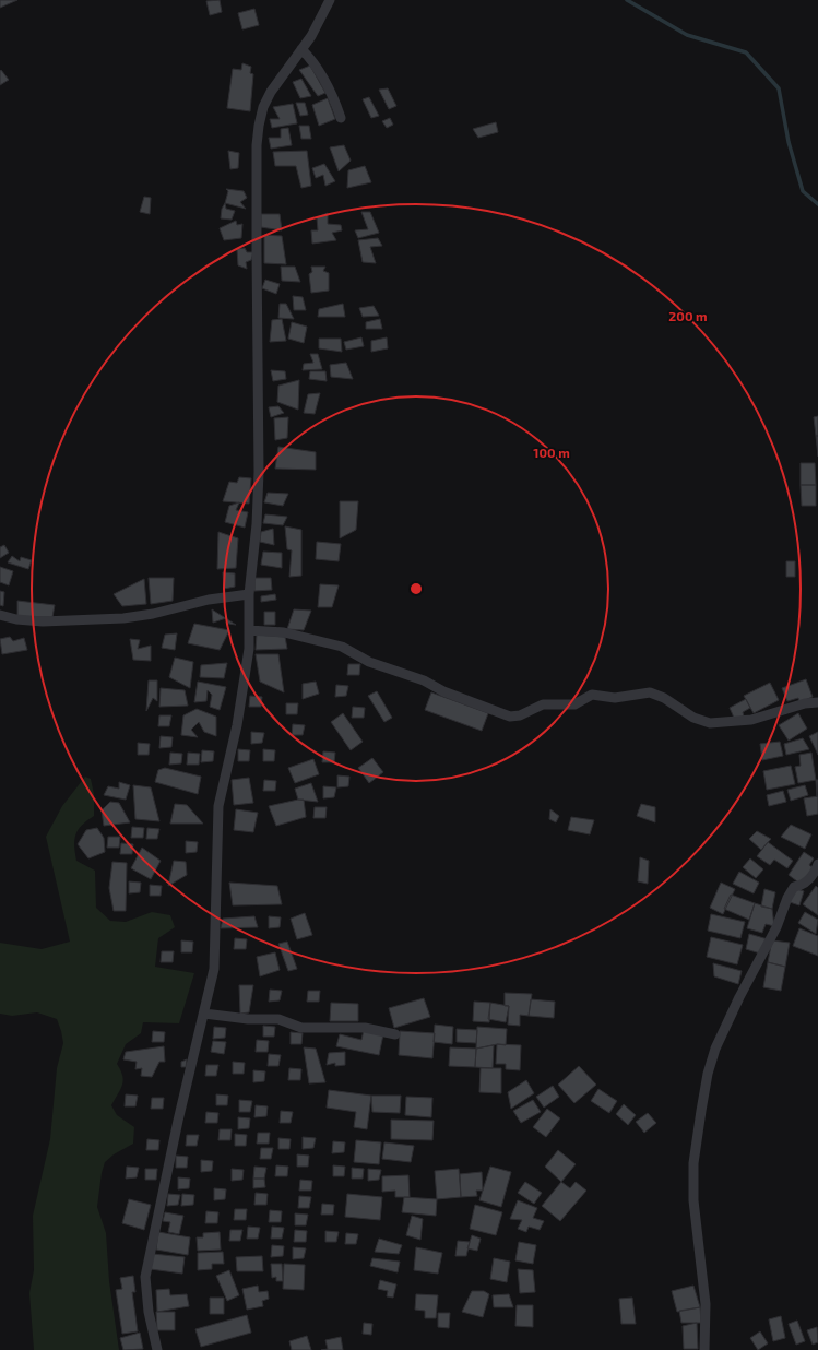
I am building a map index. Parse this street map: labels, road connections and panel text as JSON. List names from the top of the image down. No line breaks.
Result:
{"rings":["200 m","100 m"]}
